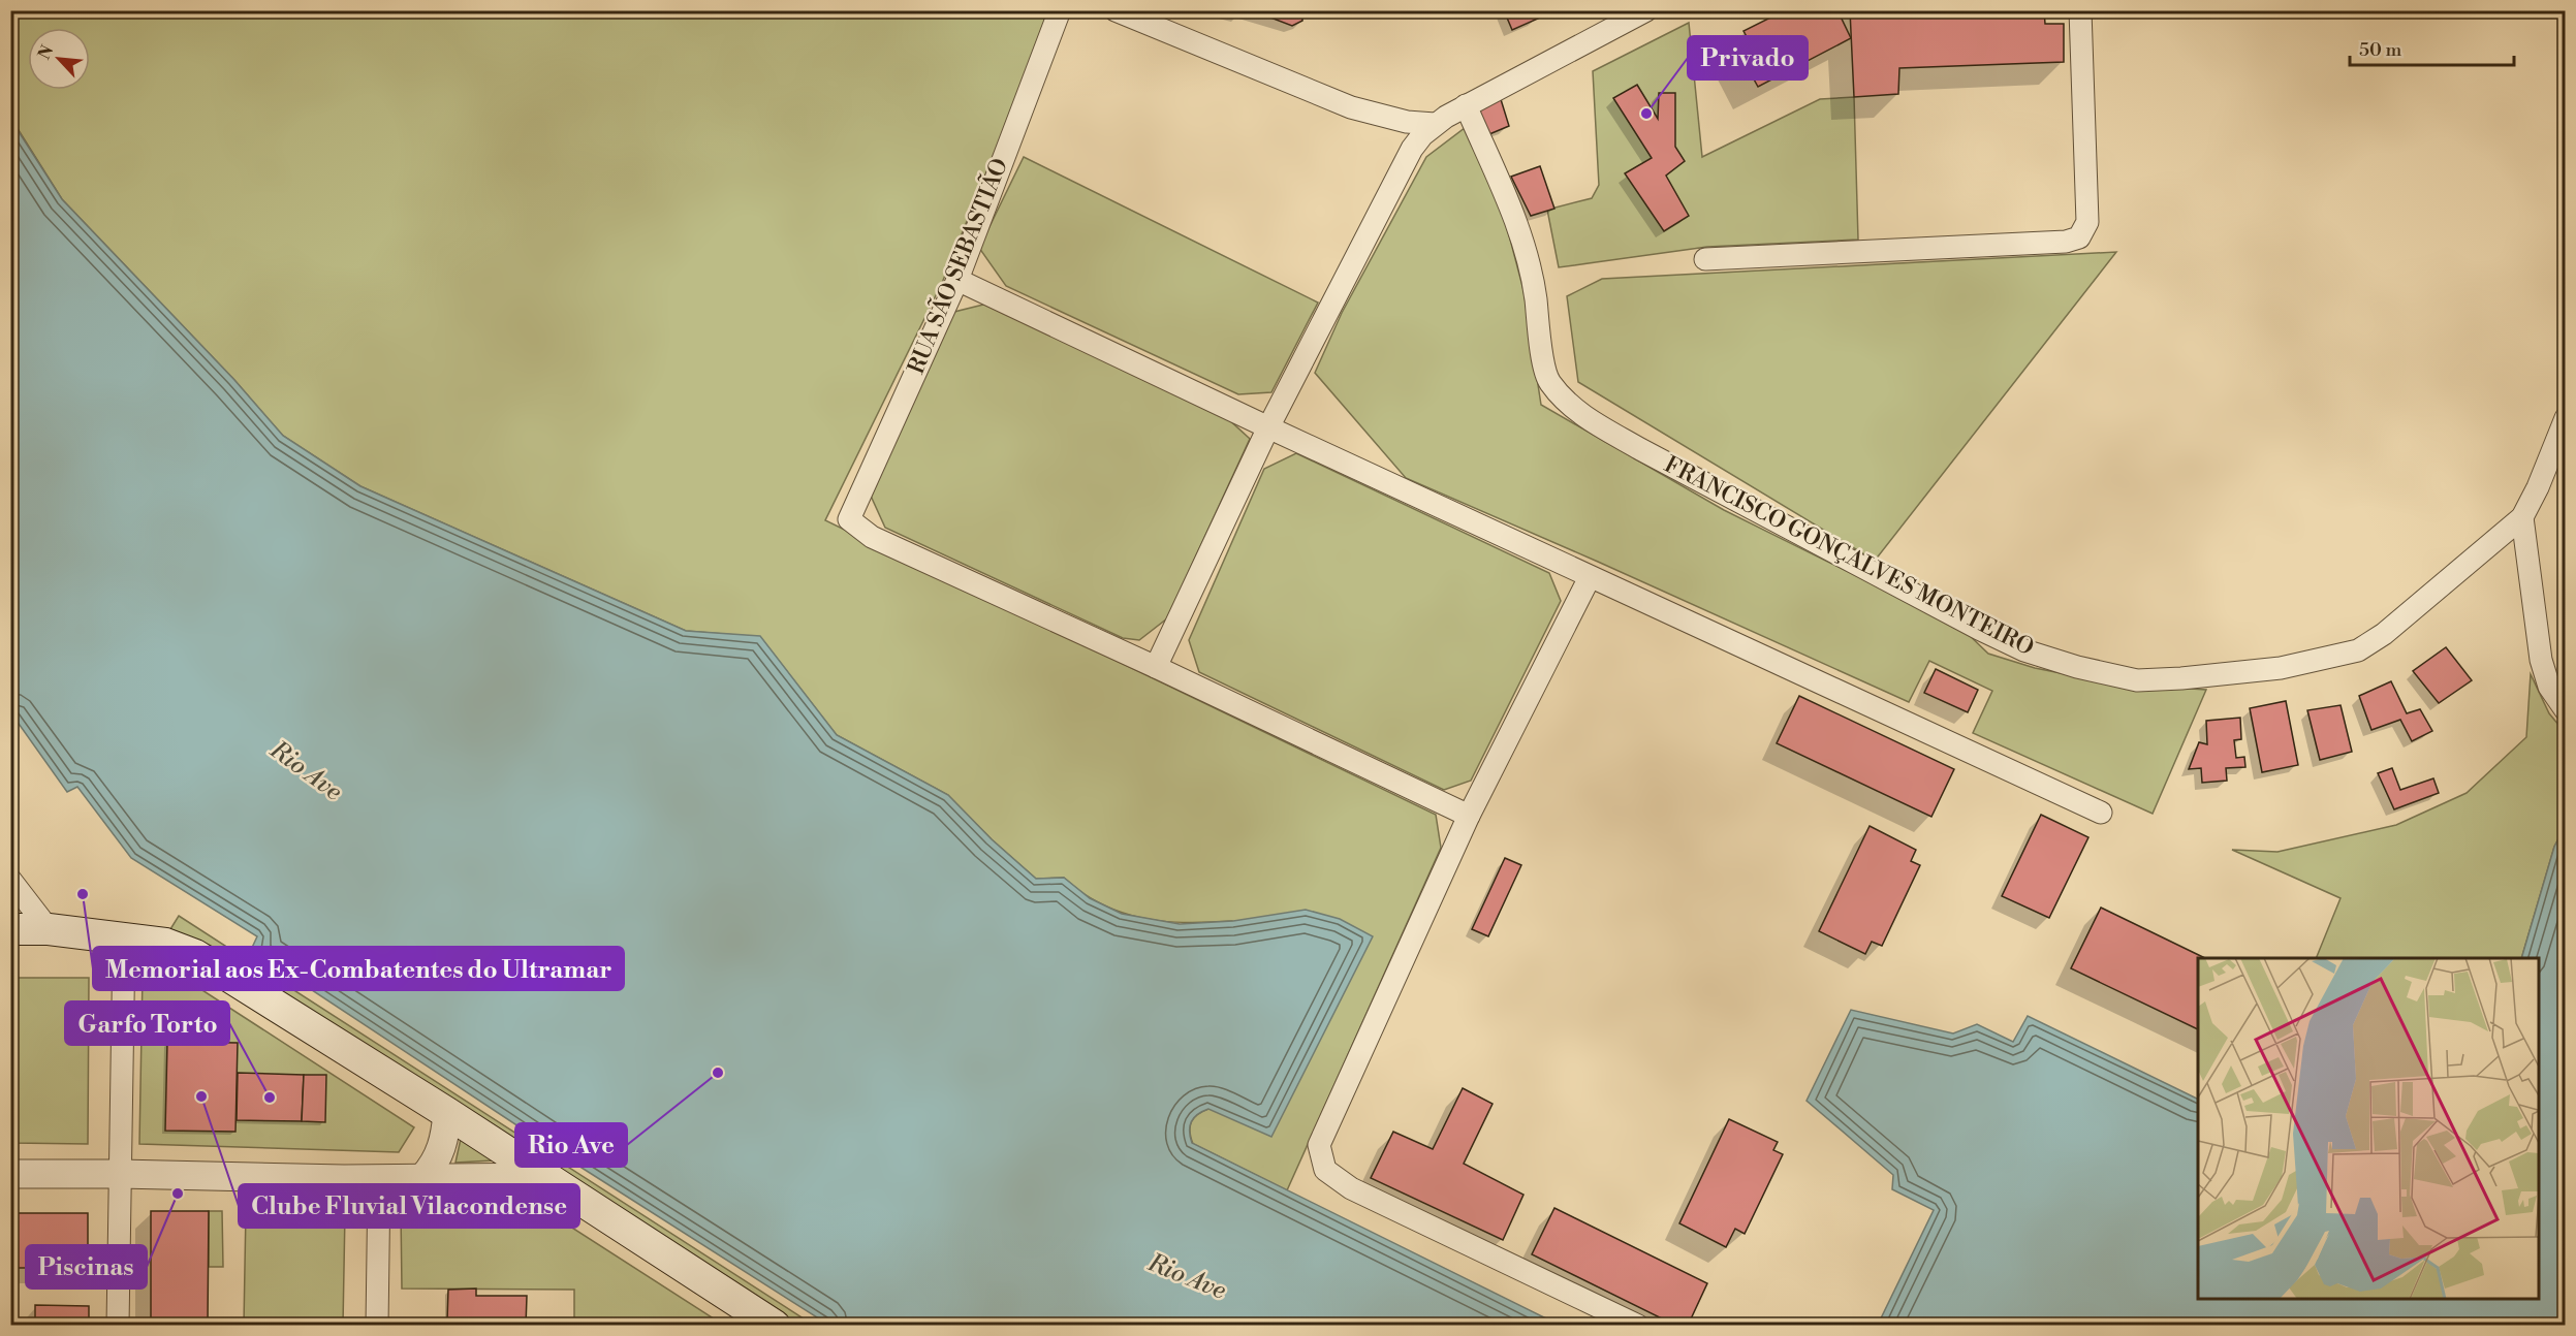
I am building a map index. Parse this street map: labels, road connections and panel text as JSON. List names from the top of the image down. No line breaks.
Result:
{"streets":{"street":["RUA SÃO SEBASTIÃO","FRANCISCO GONÇALVES MONTEIRO"]},"water":["Rio Ave"],"places":["Privado","Memorial aos Ex-Combatentes do Ultramar","Rio Ave","Clube Fluvial Vilacondense","Garfo Torto","Piscinas"],"scale_bar":"50 m","north":"top left"}
